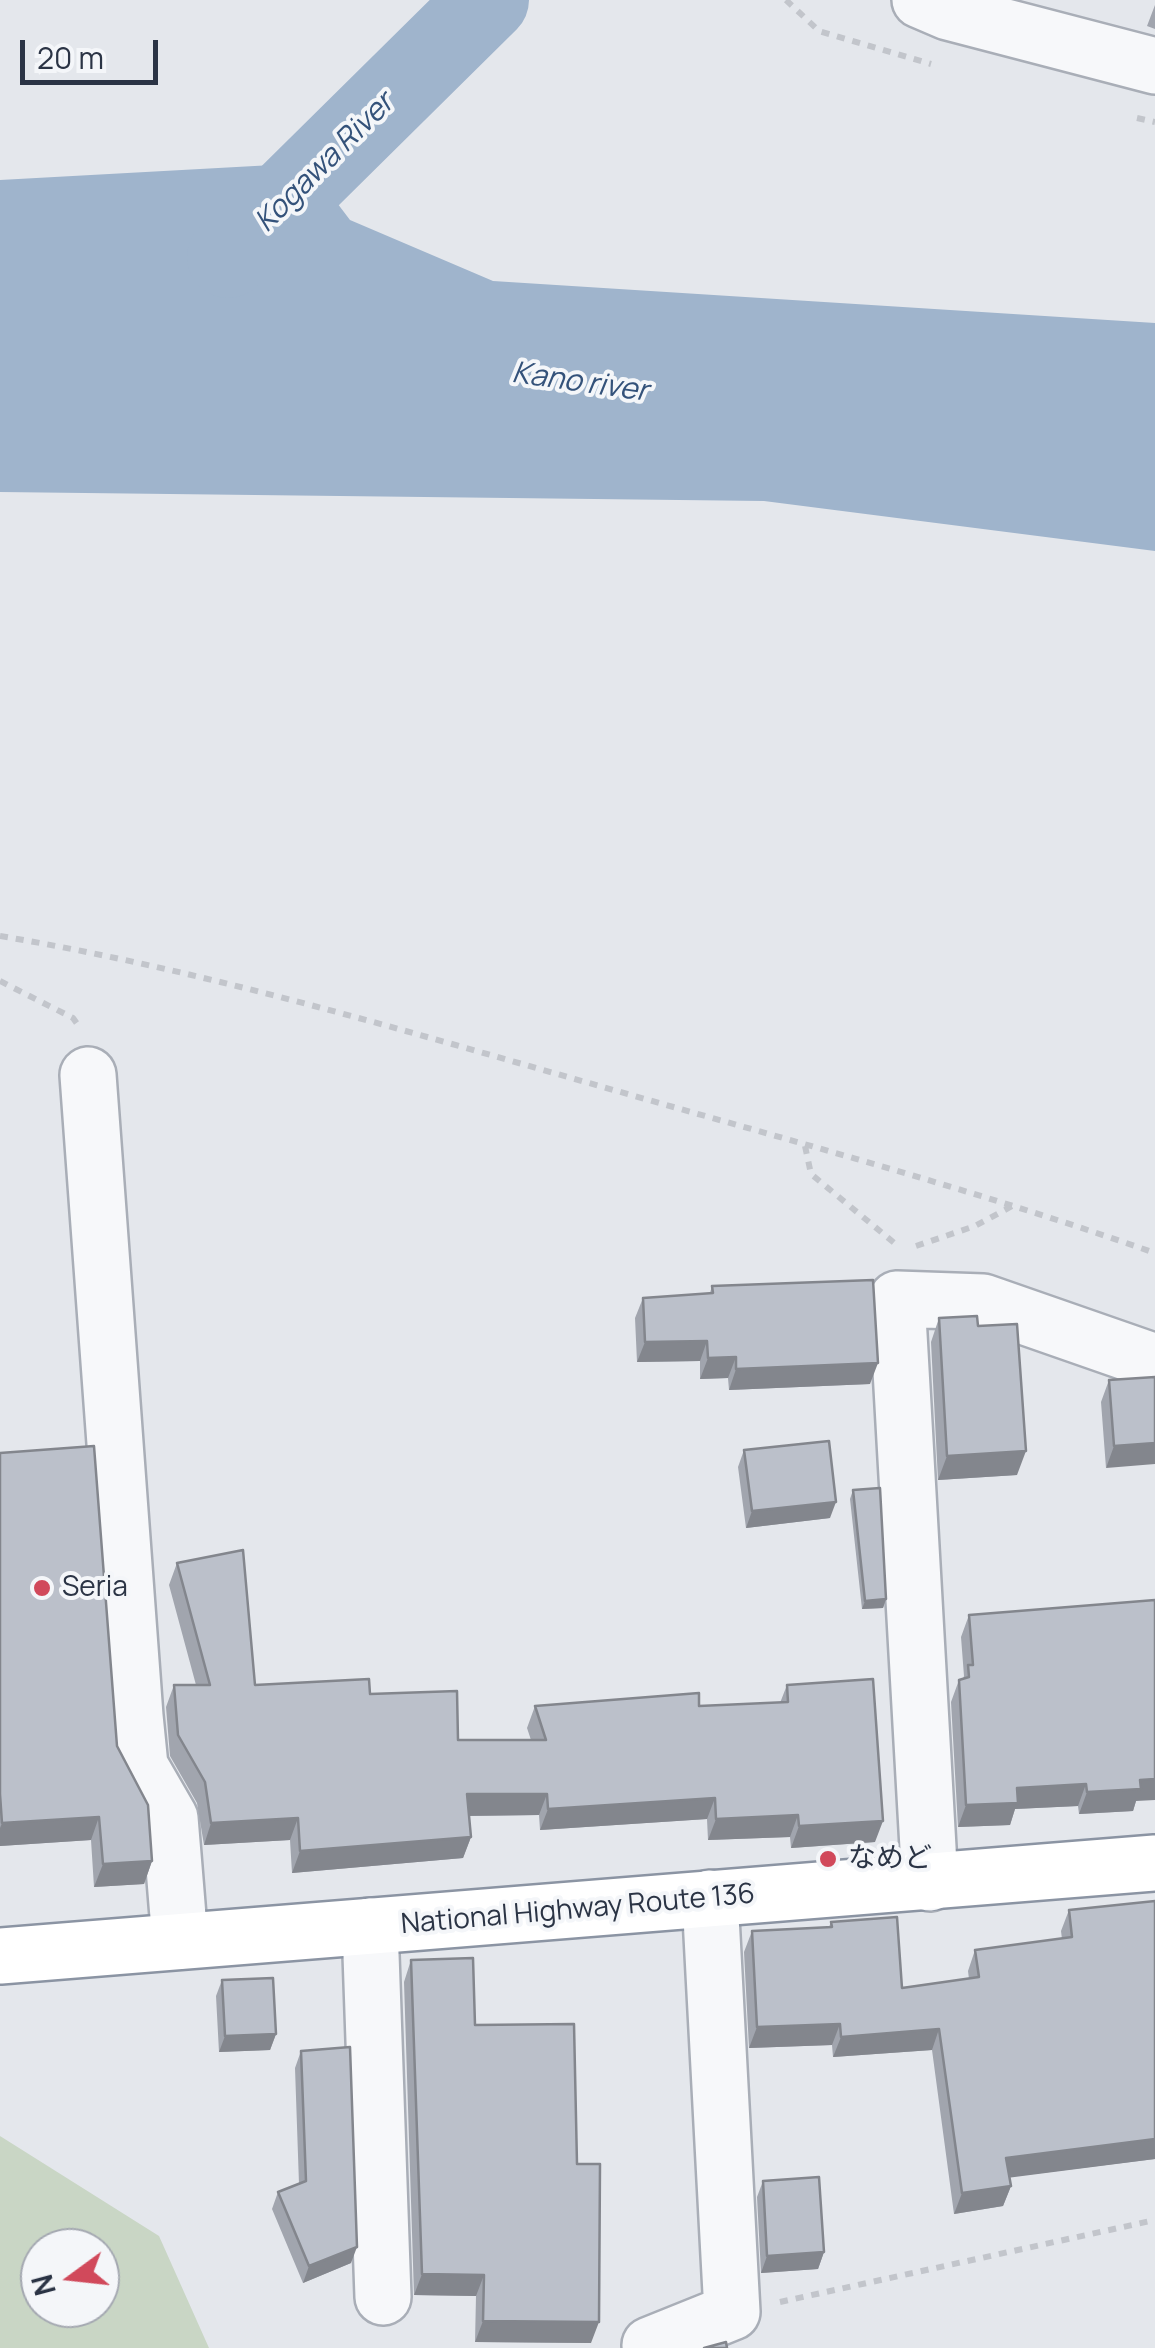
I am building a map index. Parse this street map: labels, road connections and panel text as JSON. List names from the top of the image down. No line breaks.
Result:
{"streets":{"highway":["National Highway Route 136"]},"water":["Kogawa River","Kano river"],"places":["Seria","なめど"],"scale_bar":"20 m","north":"left"}
